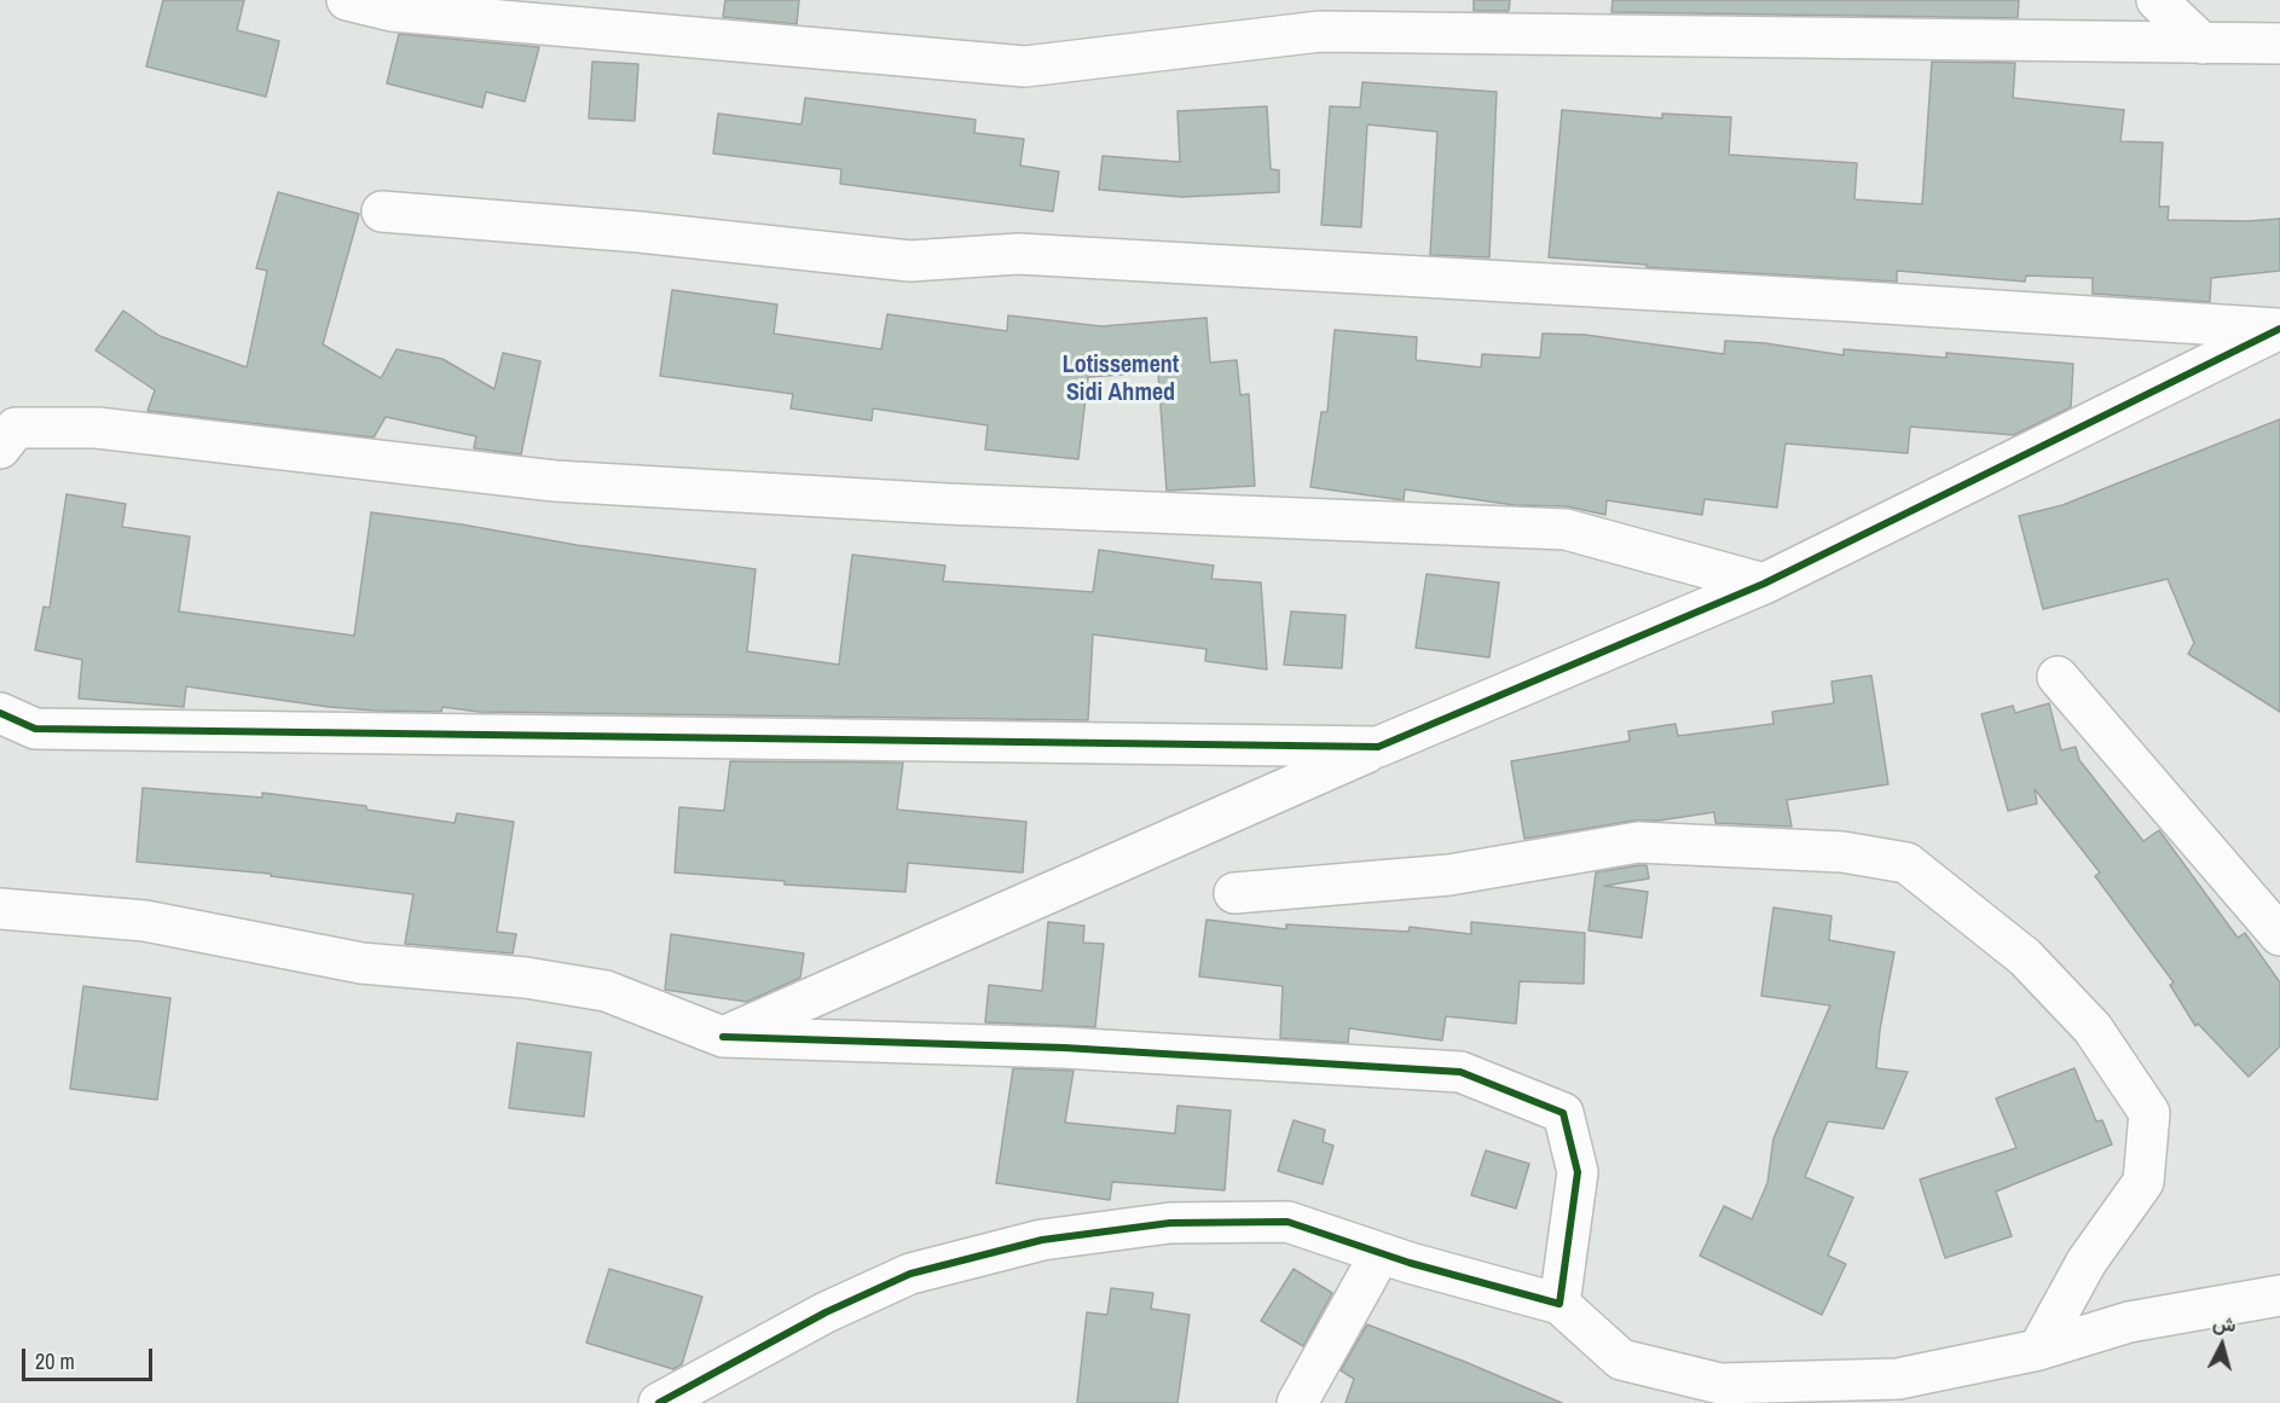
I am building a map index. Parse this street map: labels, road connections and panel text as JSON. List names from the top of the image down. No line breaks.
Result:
{"districts":["Lotissement Sidi Ahmed"],"scale_bar":"20 m","north":"top"}
